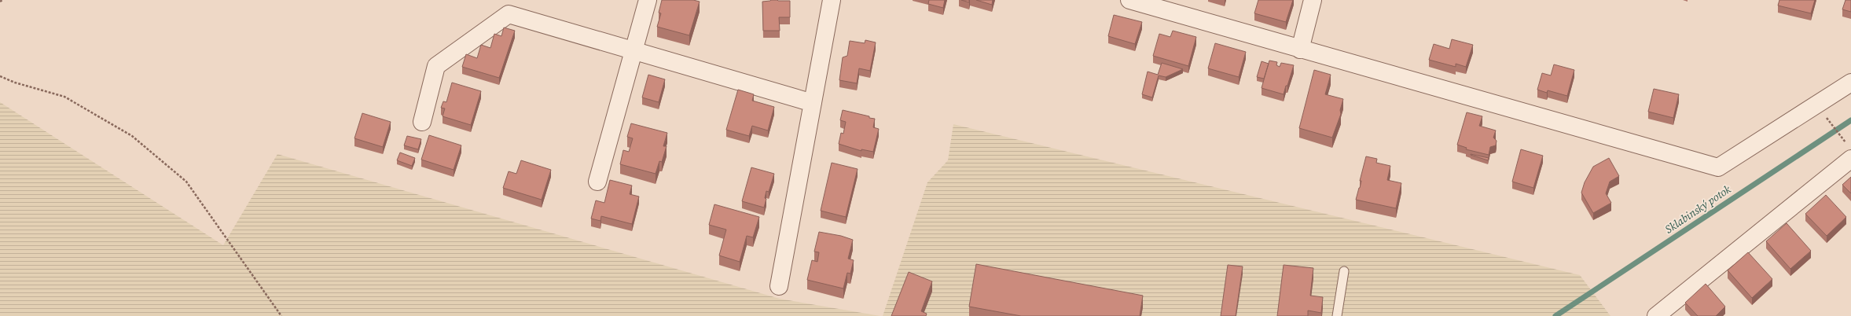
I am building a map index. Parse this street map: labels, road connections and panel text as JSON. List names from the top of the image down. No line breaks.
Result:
{"water":["Sklabinský potok"]}
